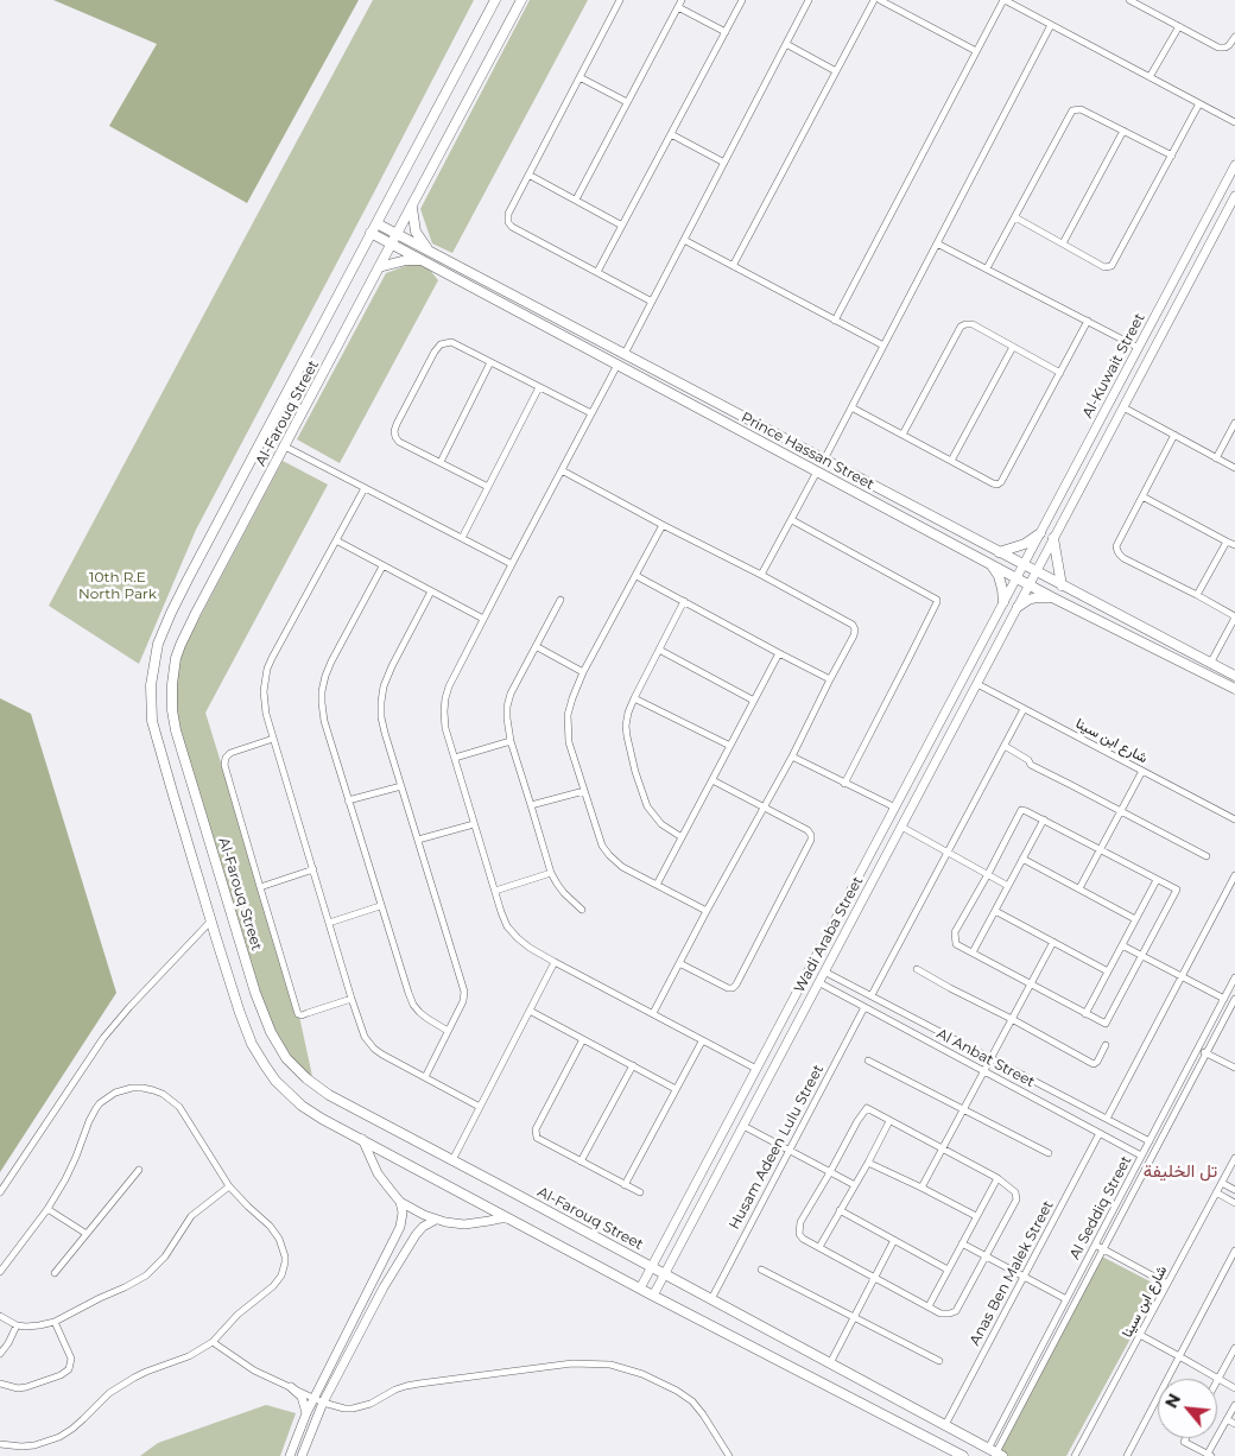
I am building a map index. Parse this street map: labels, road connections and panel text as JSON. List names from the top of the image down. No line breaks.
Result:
{"streets":{"main road":["Al-Kuwait Street","Al-Farouq Street","Prince Hassan Street","Wadi Araba Street"],"street":["شارع ابن سينا","Al Anbat Street","Husam Adeen Lulu Street","Al Seddiq Street","Anas Ben Malek Street"]},"crossings":[["Al-Kuwait Street","Prince Hassan Street"],["Al-Kuwait Street","Wadi Araba Street"],["Al-Farouq Street","Prince Hassan Street"],["Al-Farouq Street","Wadi Araba Street"],["Al-Farouq Street","Husam Adeen Lulu Street"],["Al-Farouq Street","Al Seddiq Street"],["Al-Farouq Street","Anas Ben Malek Street"],["Prince Hassan Street","Wadi Araba Street"],["شارع ابن سينا","Wadi Araba Street"],["Wadi Araba Street","Al Anbat Street"],["Al Anbat Street","Husam Adeen Lulu Street"],["Al Anbat Street","Al Seddiq Street"],["Al Anbat Street","Anas Ben Malek Street"]],"districts":["تل الخليفة"],"parks":["10th R.E North Park"],"north":"top left"}
